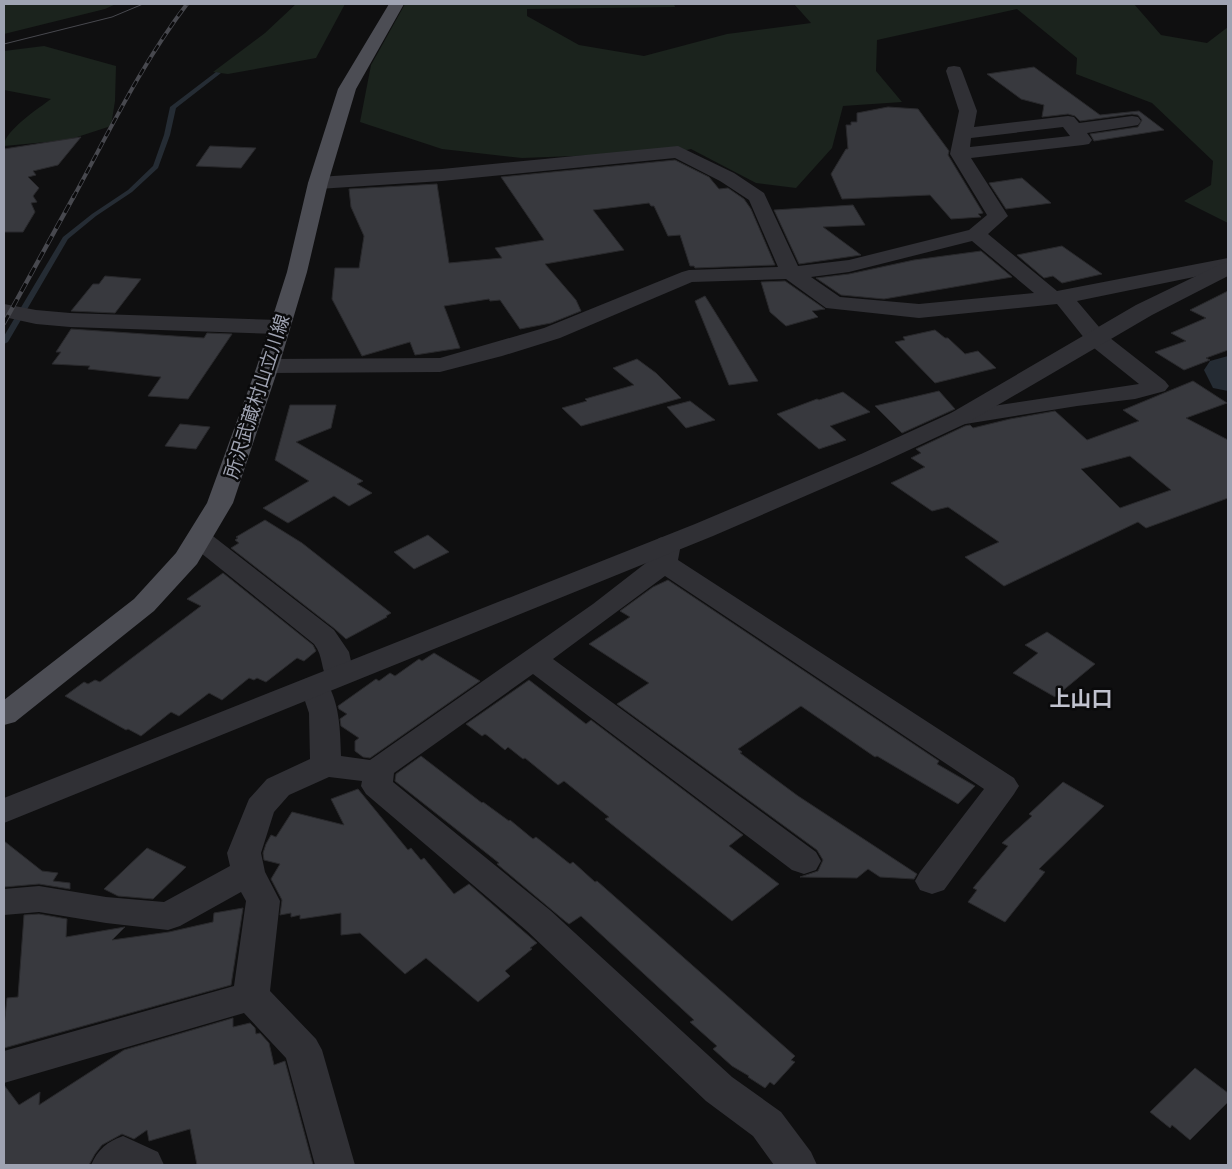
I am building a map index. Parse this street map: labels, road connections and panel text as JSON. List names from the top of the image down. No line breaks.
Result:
{"streets":{"main road":["所沢武蔵村山立川線"]},"districts":["上山口"]}
